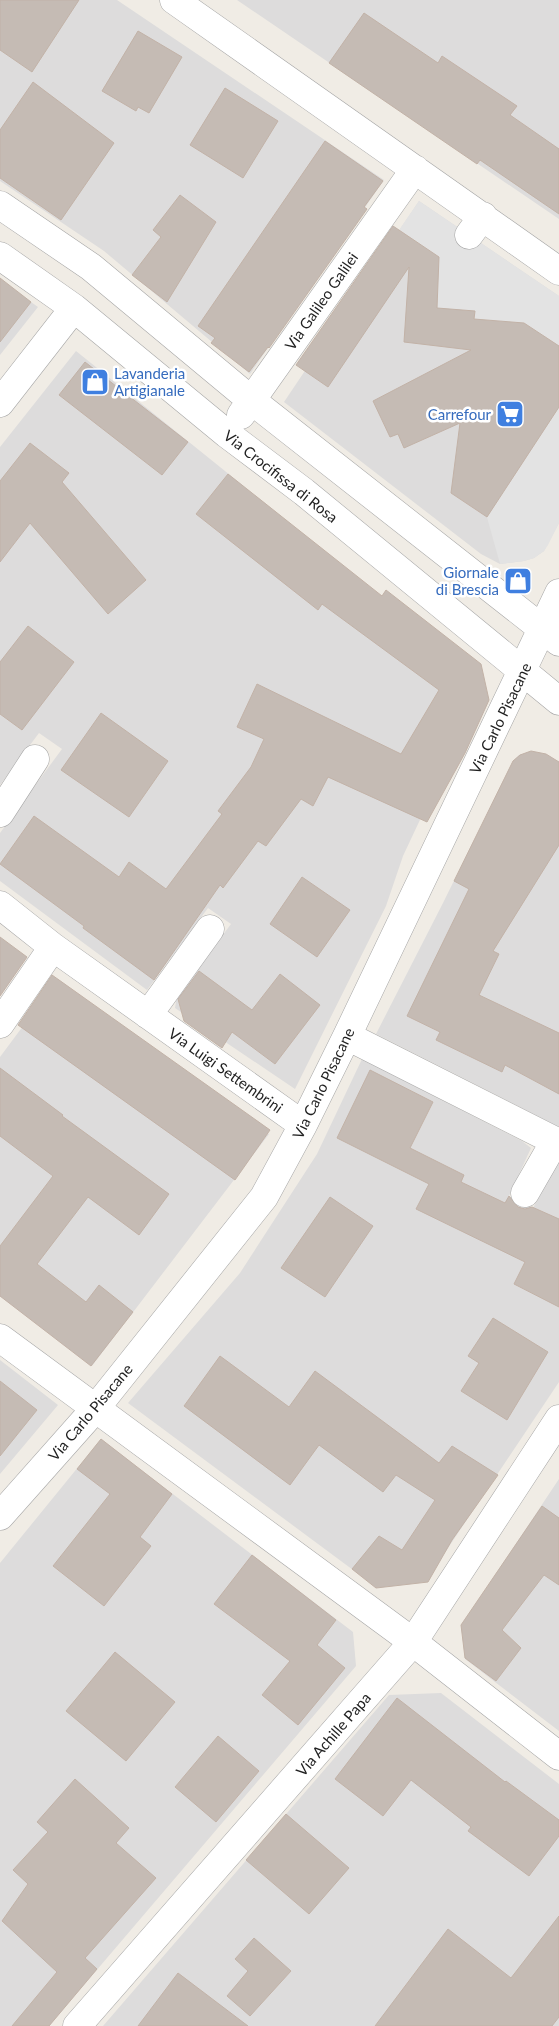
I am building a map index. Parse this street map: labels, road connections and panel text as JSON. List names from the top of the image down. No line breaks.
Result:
{"streets":{"street":["Via Galileo Galilei","Via Crocifissa di Rosa","Via Carlo Pisacane","Via Luigi Settembrini","Via Achille Papa"]},"crossings":[["Via Galileo Galilei","Via Crocifissa di Rosa"],["Via Crocifissa di Rosa","Via Carlo Pisacane"],["Via Carlo Pisacane","Via Luigi Settembrini"]],"places":{"shop":["Lavanderia Artigianale","Giornale di Brescia"],"supermarket":["Carrefour"]}}
